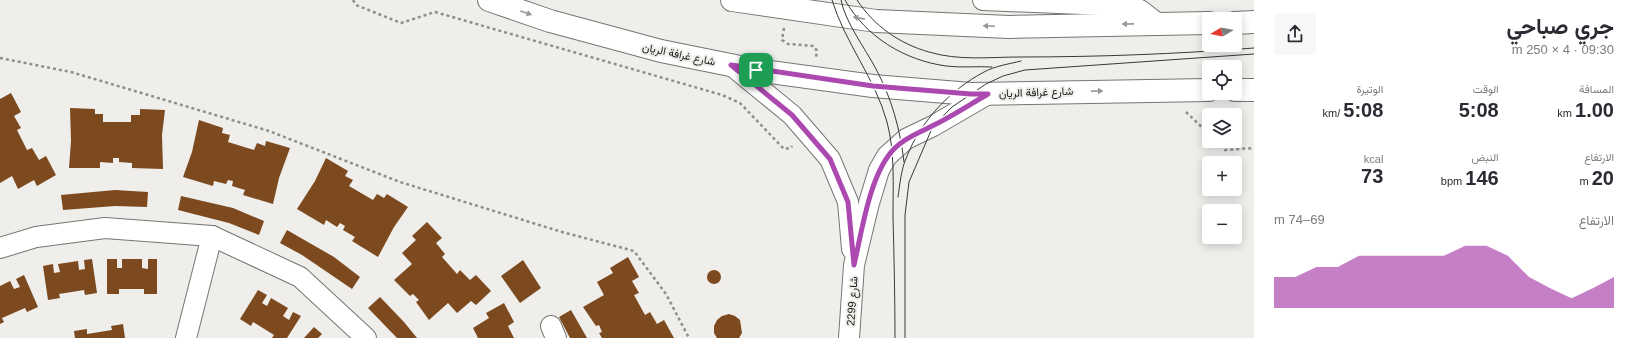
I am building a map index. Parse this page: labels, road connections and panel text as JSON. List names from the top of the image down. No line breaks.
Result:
{"streets":{"main road":["شارع غرافة الريان"],"street":["شارع 2299"]},"crossings":[["شارع غرافة الريان","شارع 2299"]],"north":"left","page":{"heading":["جري صباحي","09:30 · 4 × 250 m"],"map_buttons":["+","−"],"stats":[["المسافة","1.00 km"],["الوقت","5:08"],["الوتيرة","5:08 /km"],["الارتفاع","20 m"],["النبض","146 bpm"],["kcal","73"]],"chart":["الارتفاع","69–74 m"]}}
